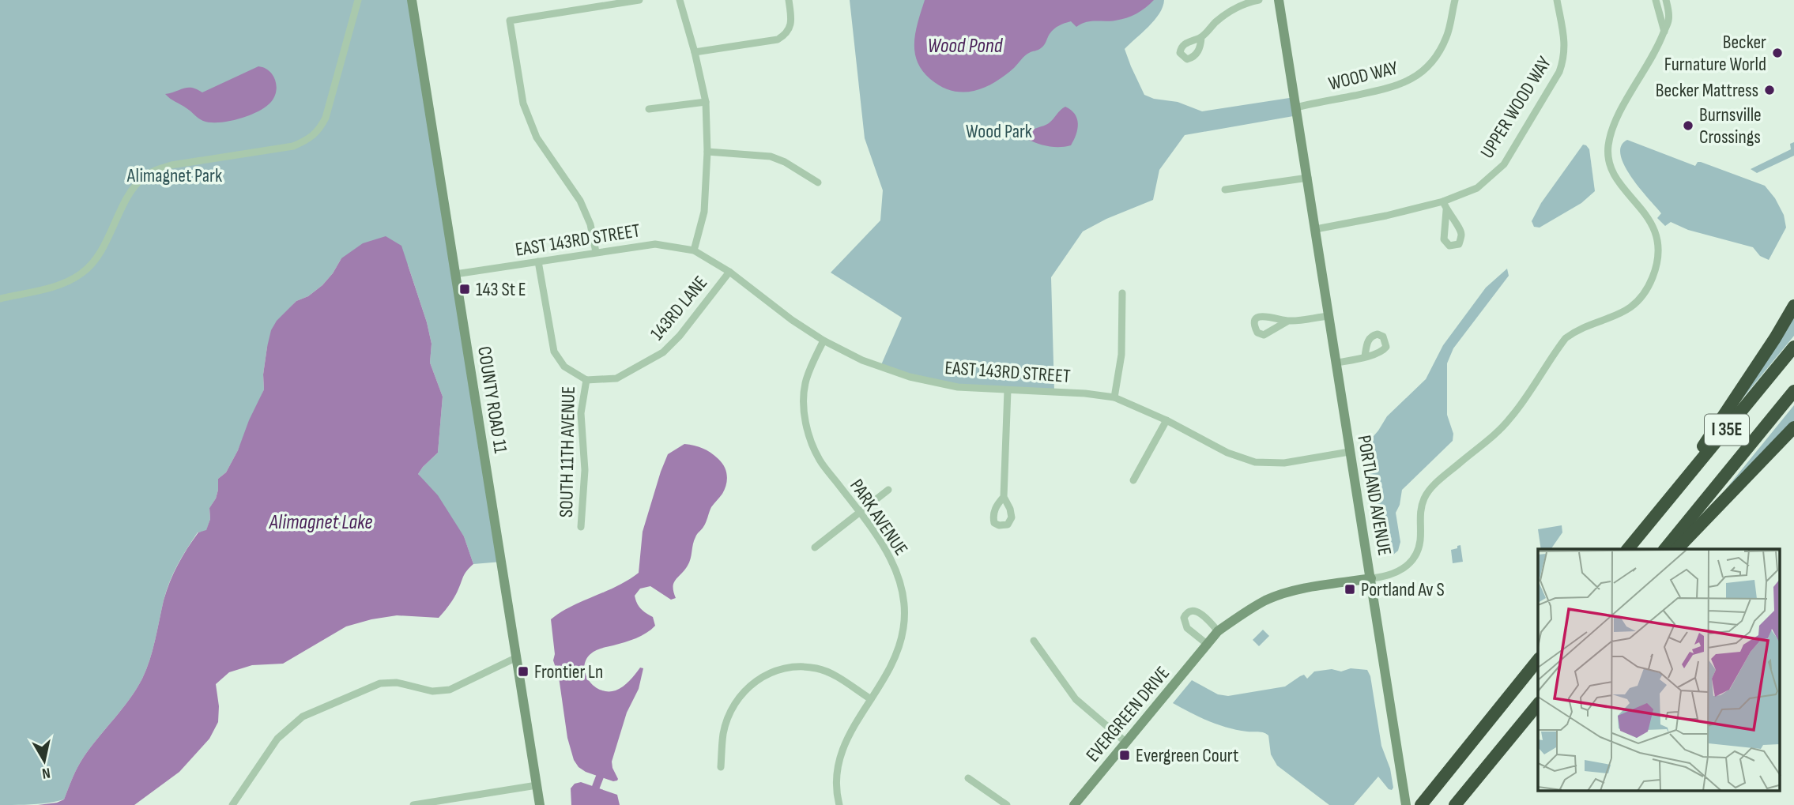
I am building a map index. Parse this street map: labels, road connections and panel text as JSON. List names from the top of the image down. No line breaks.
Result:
{"streets":{"highway":["I 35E"],"street":["WOOD WAY","UPPER WOOD WAY","EAST 143RD STREET","143RD LANE","COUNTY ROAD 11","SOUTH 11TH AVENUE","PORTLAND AVENUE","PARK AVENUE","EVERGREEN DRIVE"]},"crossings":[["WOOD WAY","PORTLAND AVENUE"],["UPPER WOOD WAY","PORTLAND AVENUE"],["EAST 143RD STREET","143RD LANE"],["EAST 143RD STREET","COUNTY ROAD 11"],["EAST 143RD STREET","SOUTH 11TH AVENUE"],["EAST 143RD STREET","PORTLAND AVENUE"],["EAST 143RD STREET","PARK AVENUE"],["143RD LANE","SOUTH 11TH AVENUE"],["PORTLAND AVENUE","EVERGREEN DRIVE"]],"water":["Wood Pond","Alimagnet Lake"],"parks":["Wood Park","Alimagnet Park"],"places":{"other":["Becker Furnature World","Becker Mattress","Burnsville Crossings"],"transit":["143 St E","Portland Av S","Frontier Ln","Evergreen Court"]},"north":"bottom"}
